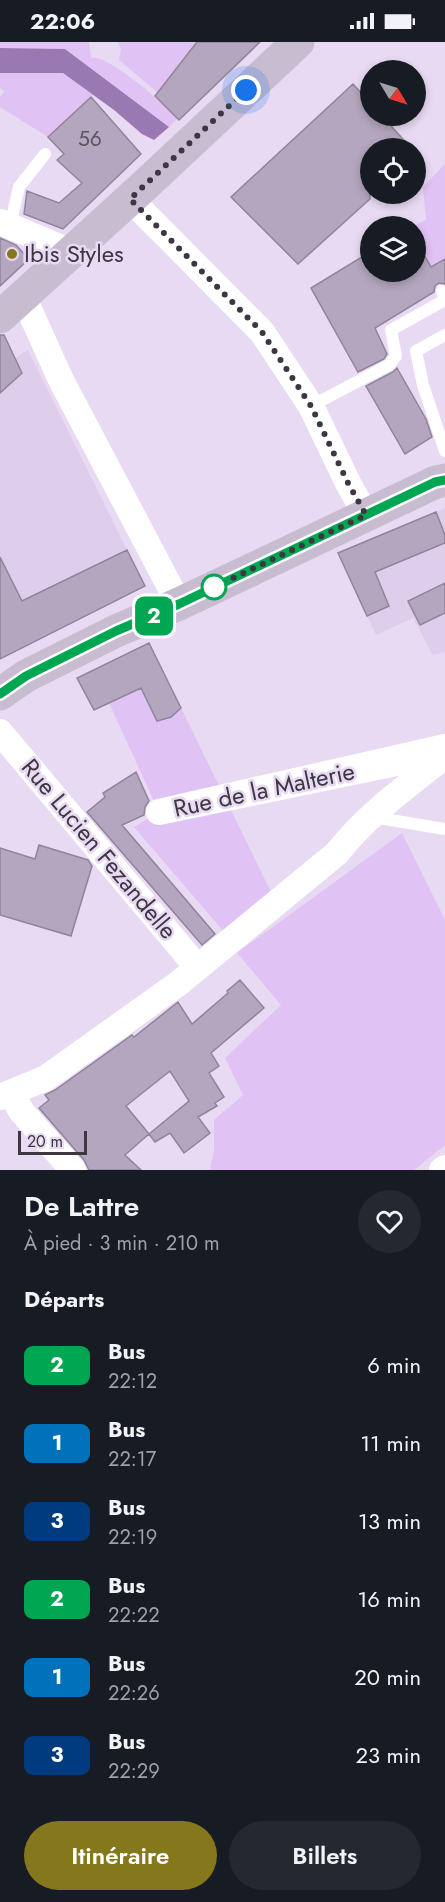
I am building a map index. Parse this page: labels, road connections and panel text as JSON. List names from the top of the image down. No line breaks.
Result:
{"streets":{"street":["Rue de la Malterie","Rue Lucien Fezandelle"]},"crossings":[["Rue de la Malterie","Rue Lucien Fezandelle"]],"places":["Ibis Styles"],"lines":["bus line 2"],"house_numbers":["56"],"scale_bar":"20 m","north":"bottom right","page":{"status":"22:06","on_map":"2","scale":"20 m","heading":[["De Lattre","À pied · 3 min · 210 m"],"Départs"],"list":[{"mark":"2","name":"Bus","note":"22:12","value":"6 min"},{"mark":"1","name":"Bus","note":"22:17","value":"11 min"},{"mark":"3","name":"Bus","note":"22:19","value":"13 min"},{"mark":"2","name":"Bus","note":"22:22","value":"16 min"},{"mark":"1","name":"Bus","note":"22:26","value":"20 min"},{"mark":"3","name":"Bus","note":"22:29","value":"23 min"}],"buttons":["Itinéraire","Billets"]}}
